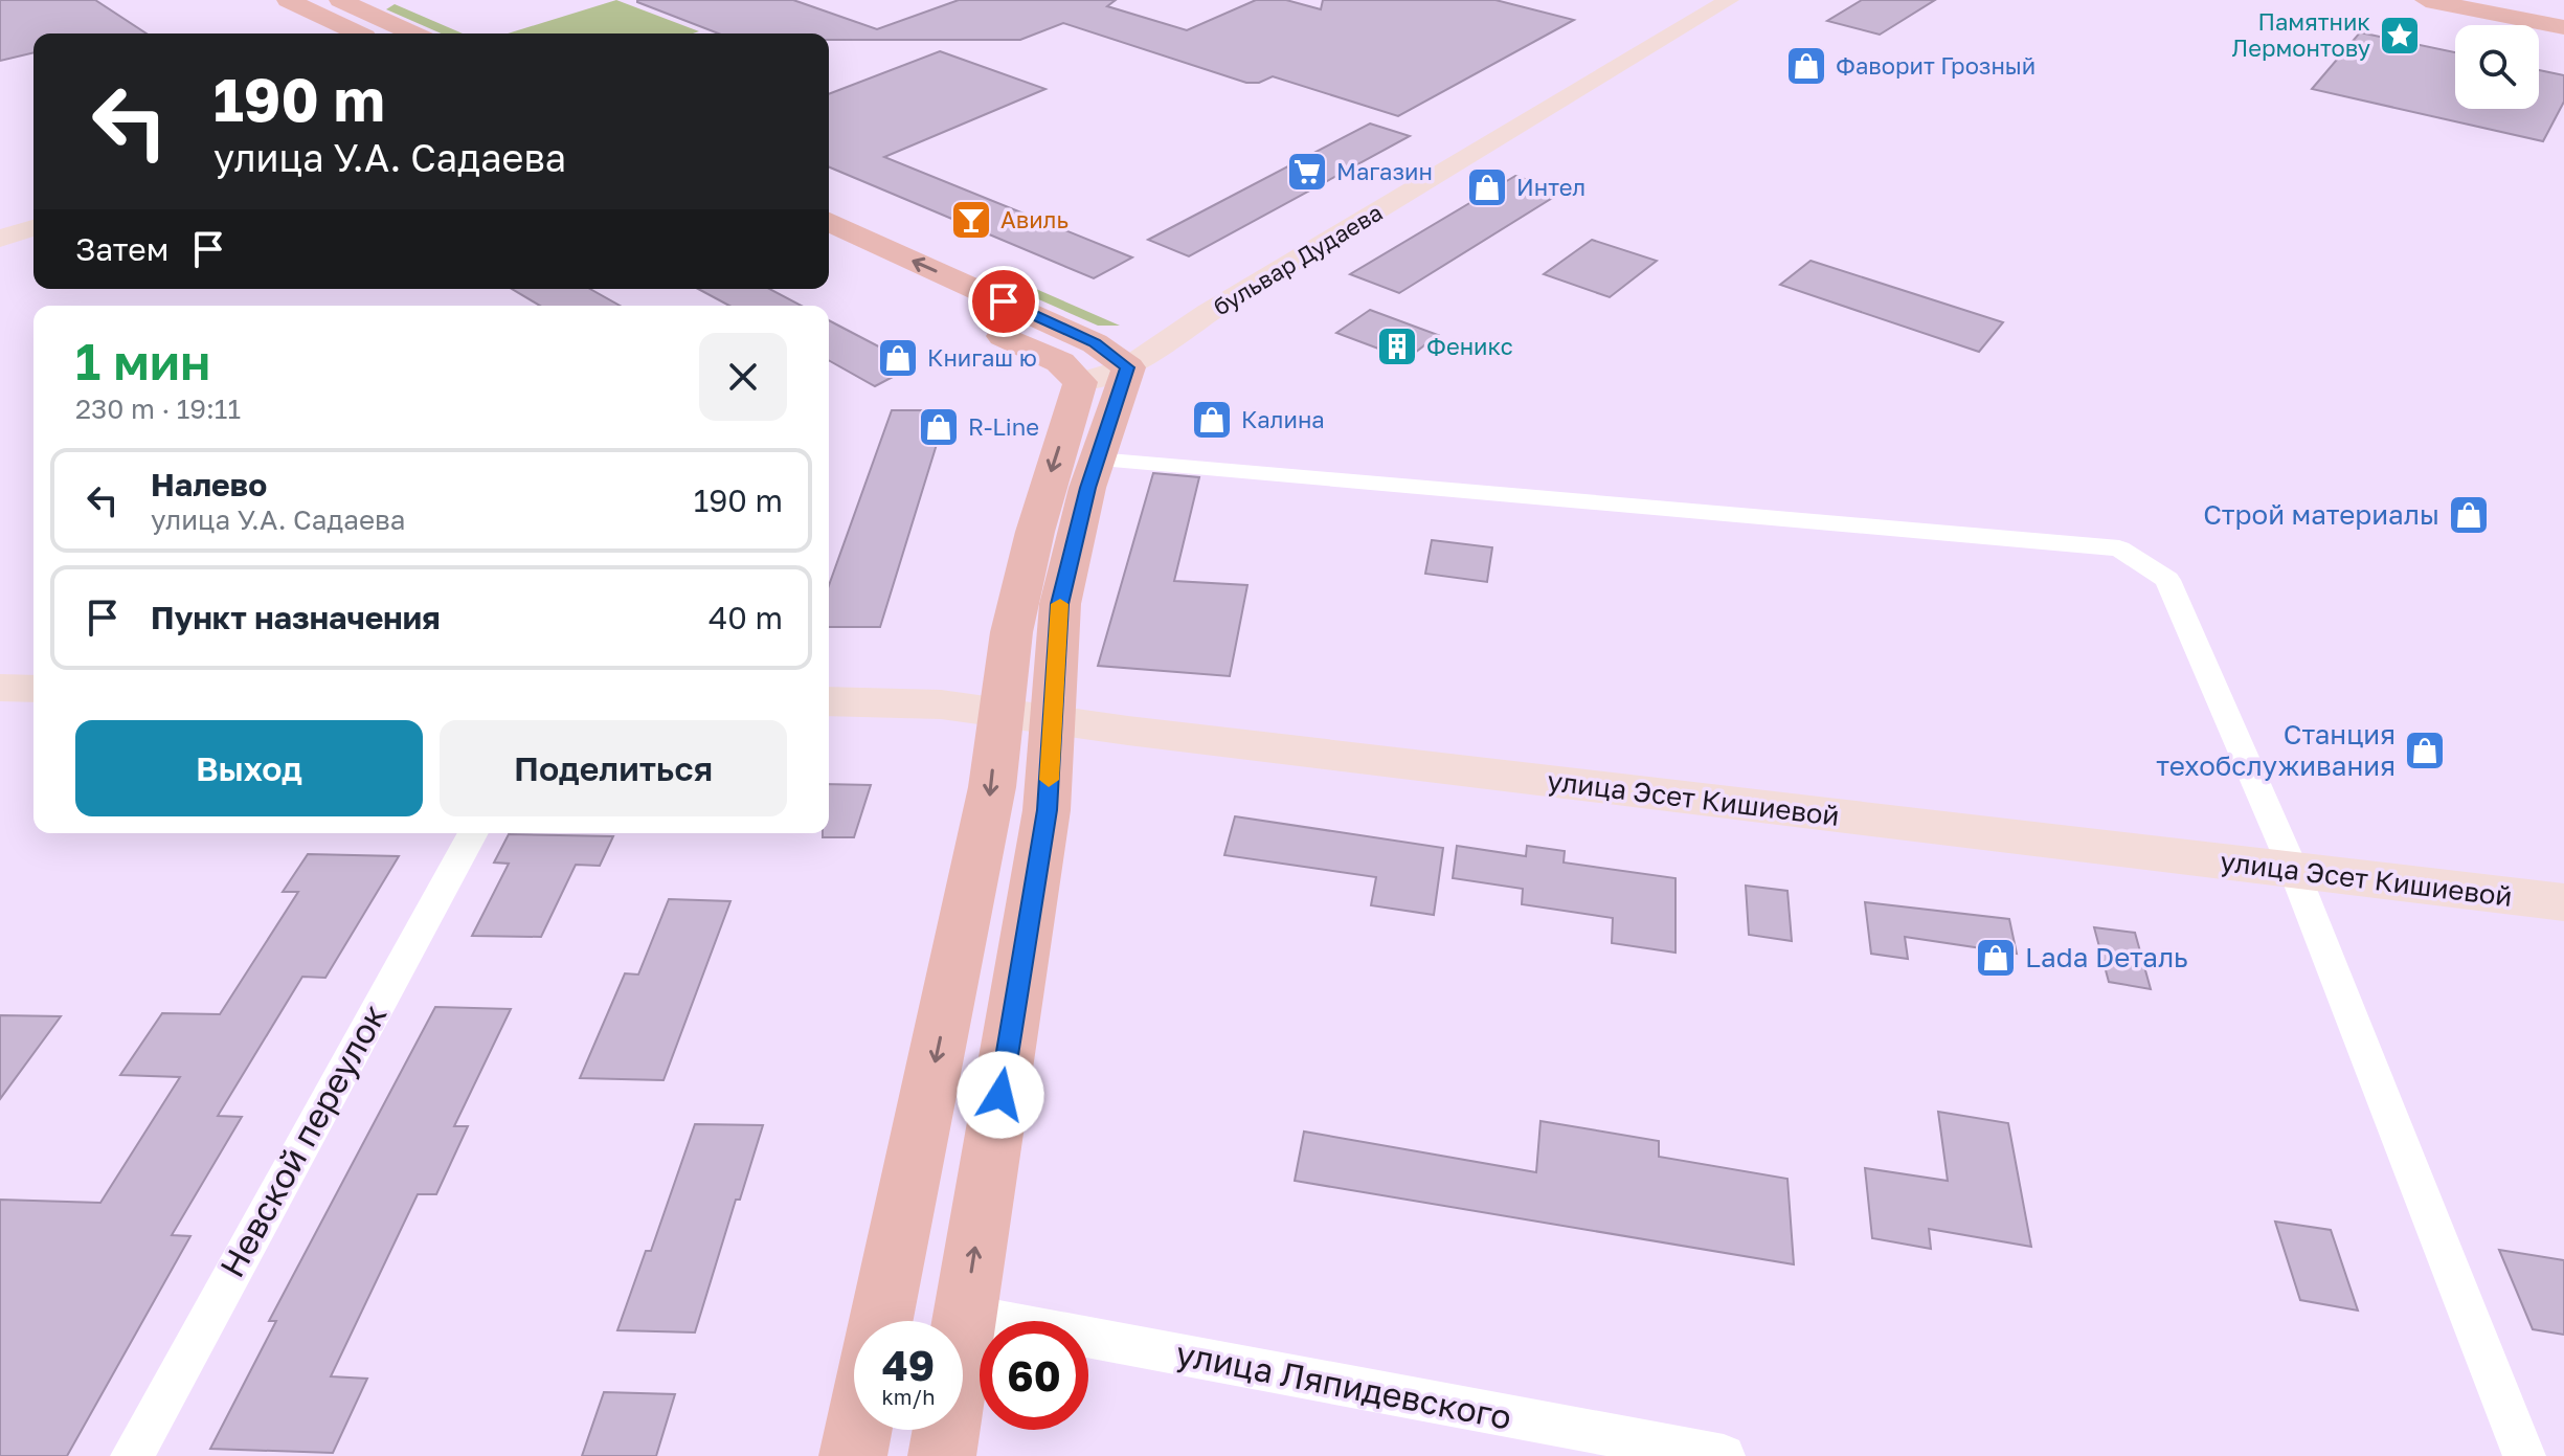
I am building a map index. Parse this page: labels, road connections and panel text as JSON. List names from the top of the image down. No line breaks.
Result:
{"streets":{"main road":["бульвар Дудаева","улица Эсет Кишиевой"],"street":["Невской переулок","улица Ляпидевского"]},"places":{"place":["Памятник Лермонтову"],"shop":["Фаворит Грозный","Интел","Книгаш ю","Калина","R-Line","Строй материалы","Станция техобслуживания","Lada Dеталь"],"supermarket":["Магазин"],"bar":["Авиль"],"building":["Феникс"]},"page":{"turn":["190 m","улица У.А. Садаева"],"then":"Затем","heading":["1 мин","230 m · 19:11"],"list":[{"name":"Налево","note":"улица У.А. Садаева","value":"190 m"},{"name":"Пункт назначения","value":"40 m"}],"buttons":["Выход","Поделиться"],"speed":"49 km/h","limit":"60"}}
